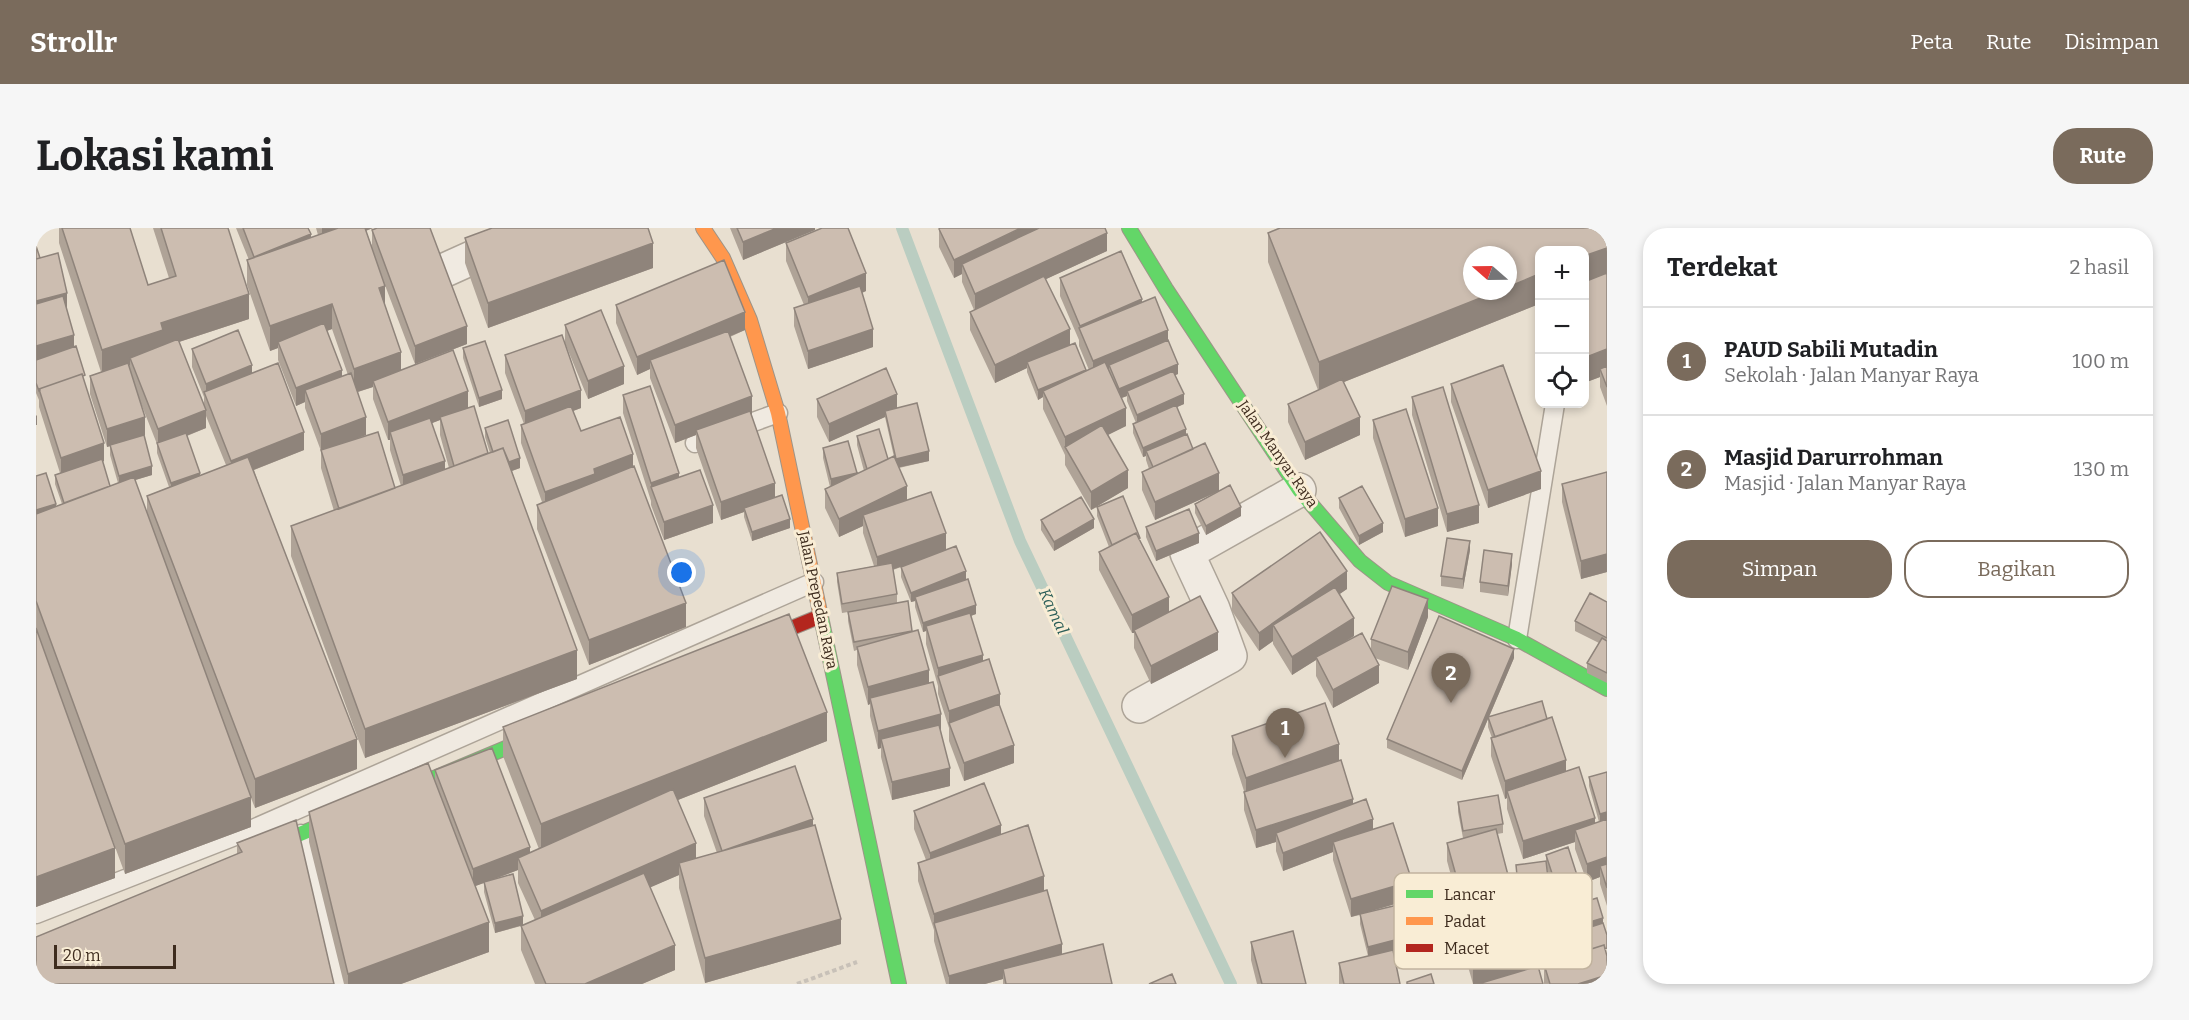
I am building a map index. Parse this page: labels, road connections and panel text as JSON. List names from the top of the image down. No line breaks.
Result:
{"streets":{"street":["Jalan Manyar Raya","Jalan Prepedan Raya"]},"water":["Kamal"],"legend":["Lancar","Padat","Macet"],"scale_bar":"20 m","north":"left","page":{"header":"Strollr","nav":["Peta","Rute","Disimpan"],"buttons":["Rute",["Simpan","Bagikan"]],"title":"Lokasi kami","heading":["Terdekat","2 hasil"],"map_buttons":["+","−"],"list":[{"mark":"1","name":"PAUD Sabili Mutadin","note":"Sekolah · Jalan Manyar Raya","value":"100 m"},{"mark":"2","name":"Masjid Darurrohman","note":"Masjid · Jalan Manyar Raya","value":"130 m"}],"pins":["2","1"],"scale":"20 m"}}
